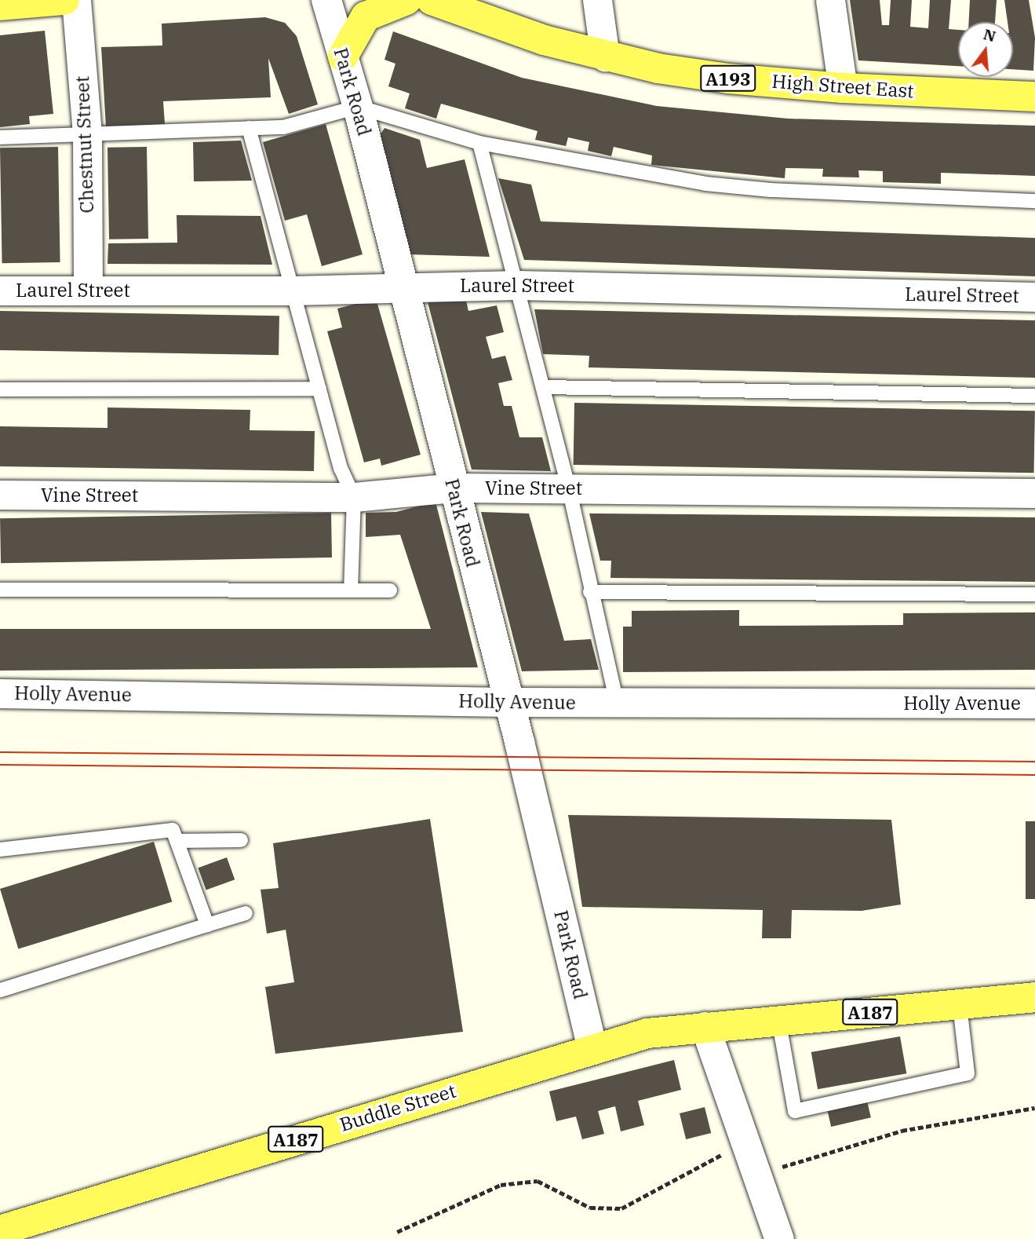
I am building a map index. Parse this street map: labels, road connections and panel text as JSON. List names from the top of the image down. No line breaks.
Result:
{"streets":{"main road":["A193","High Street East","A187","Buddle Street"],"street":["Park Road","Chestnut Street","Laurel Street","Vine Street","Holly Avenue"]},"crossings":[["Park Road","Laurel Street"],["Park Road","Vine Street"],["Park Road","Holly Avenue"],["Park Road","Buddle Street"],["Chestnut Street","Laurel Street"],["A187","Buddle Street"]],"north":"top"}
